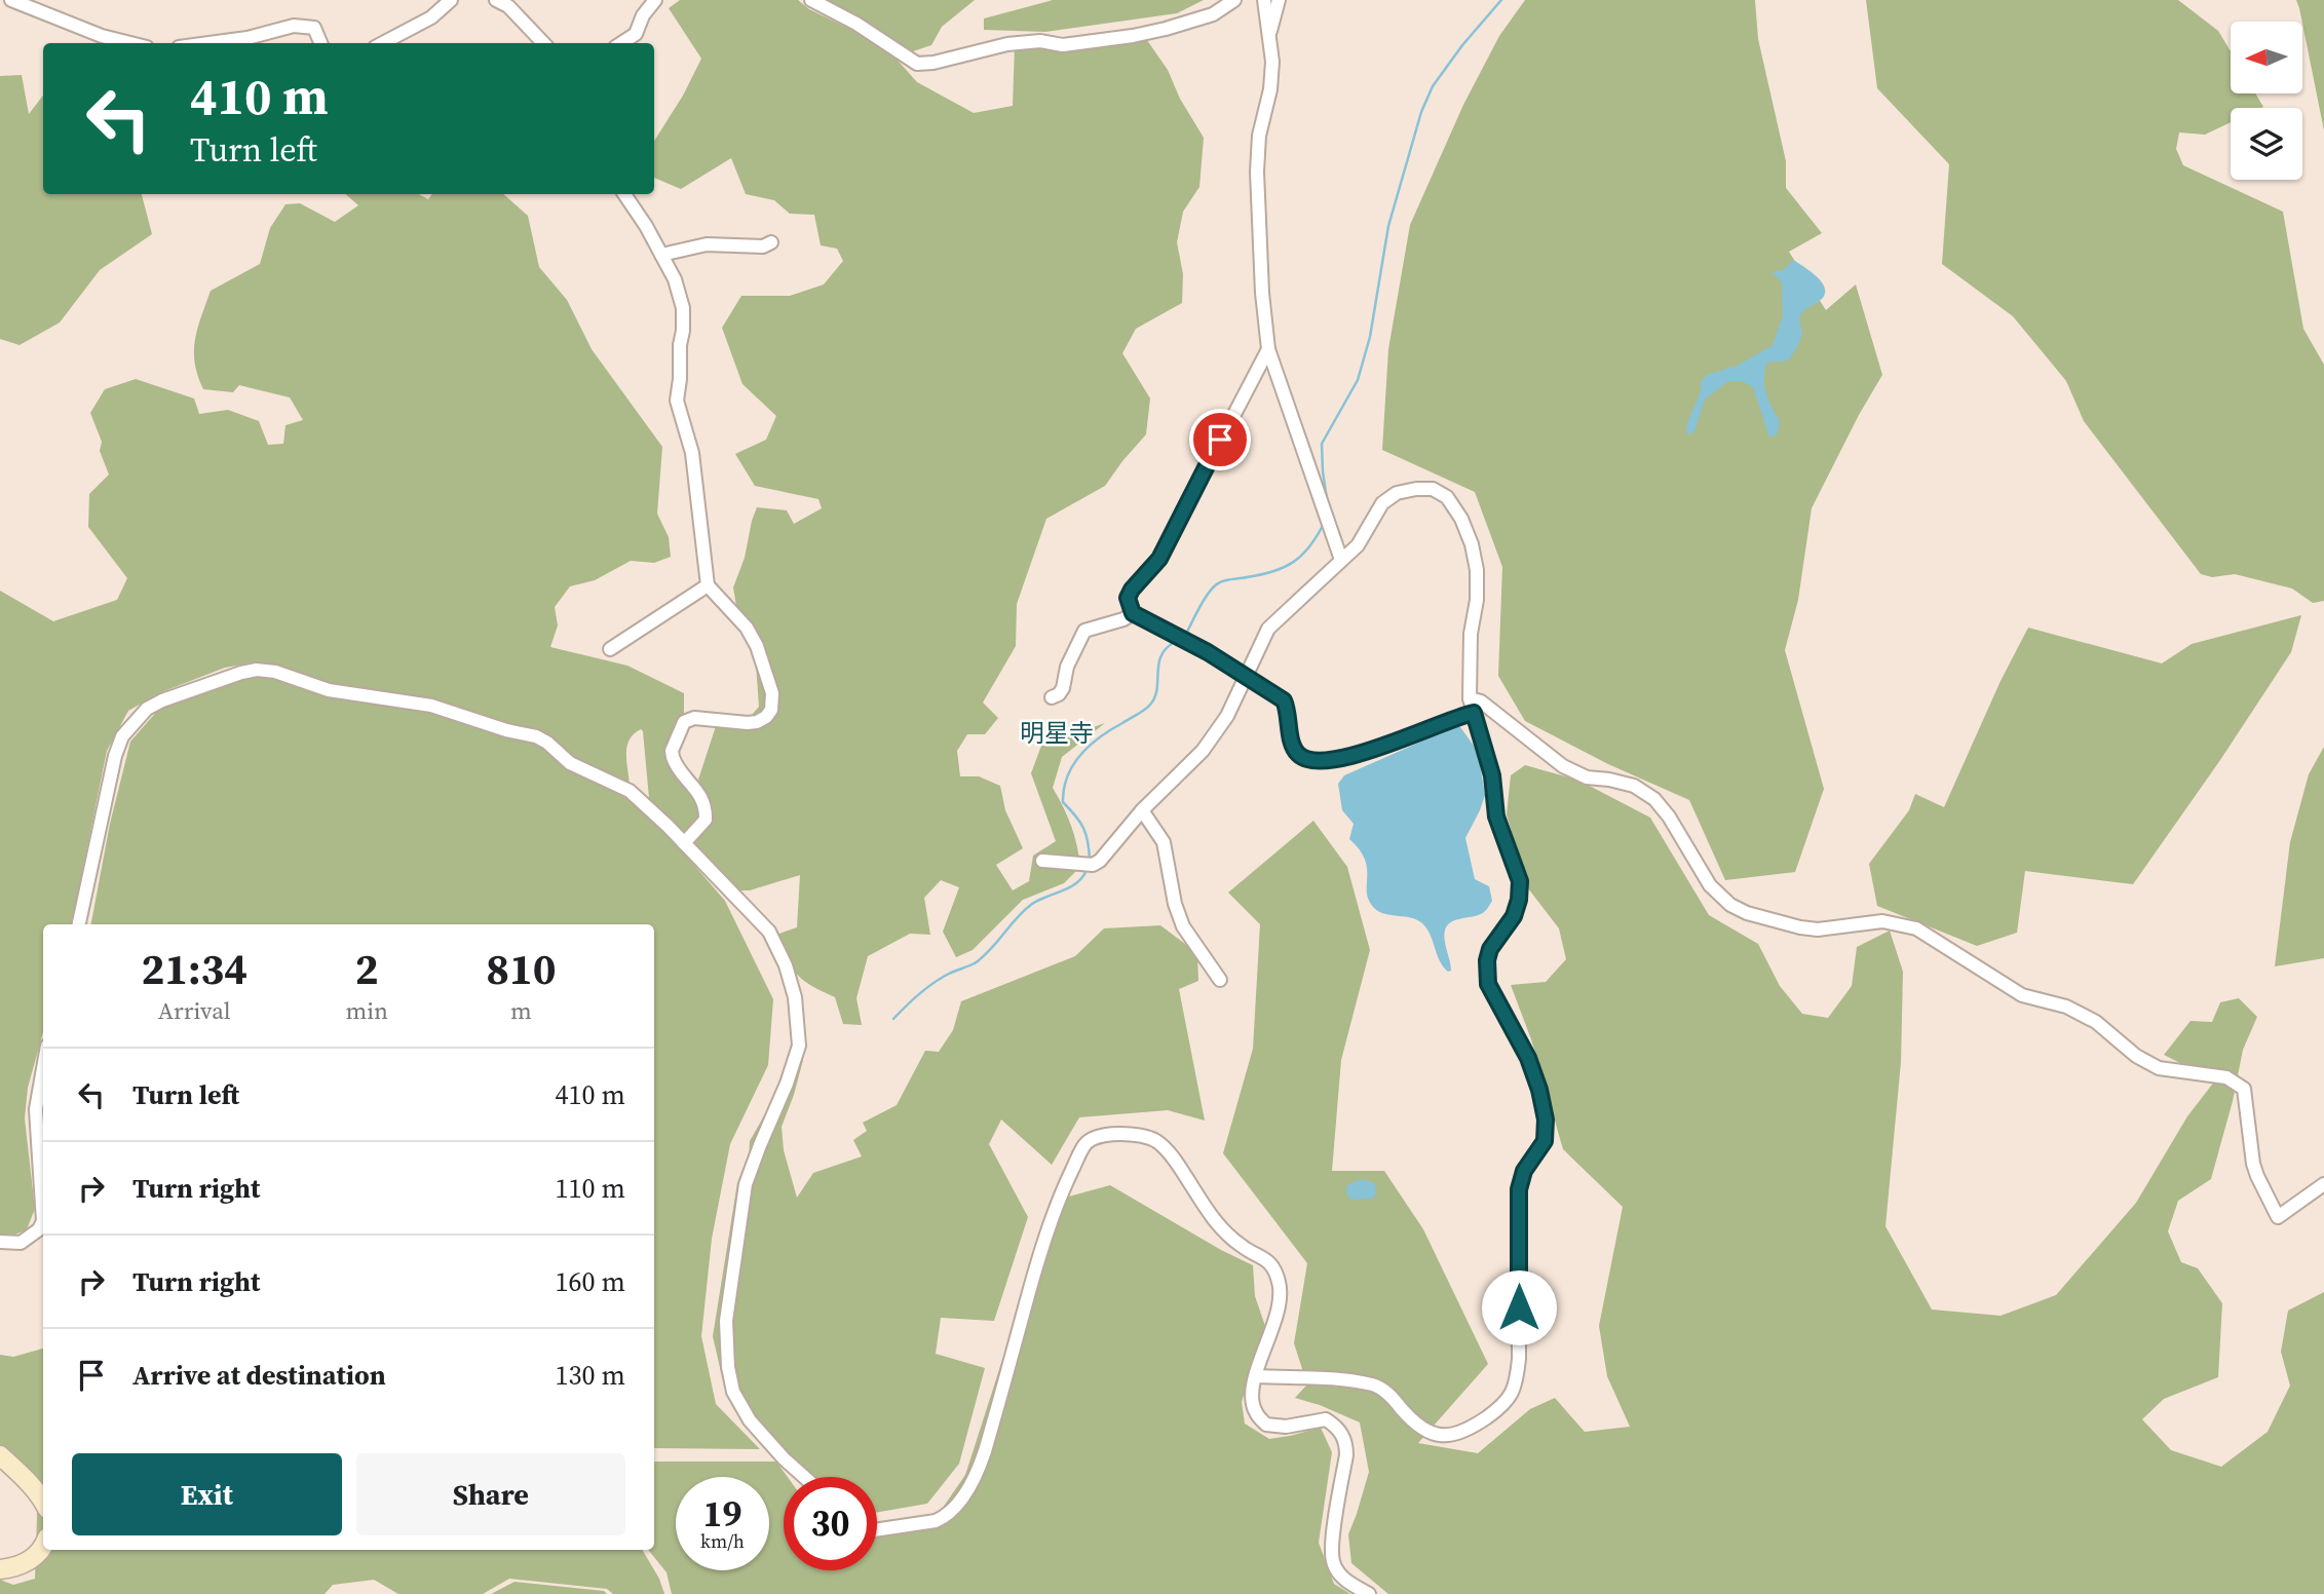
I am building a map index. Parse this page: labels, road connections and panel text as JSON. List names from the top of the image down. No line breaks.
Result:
{"districts":["明星寺"],"north":"left","page":{"turn":["410 m","Turn left"],"eta":["21:34","Arrival","2","min","810","m"],"list":[{"name":"Turn left","value":"410 m"},{"name":"Turn right","value":"110 m"},{"name":"Turn right","value":"160 m"},{"name":"Arrive at destination","value":"130 m"}],"buttons":["Exit","Share"],"speed":"19 km/h","limit":"30"}}
